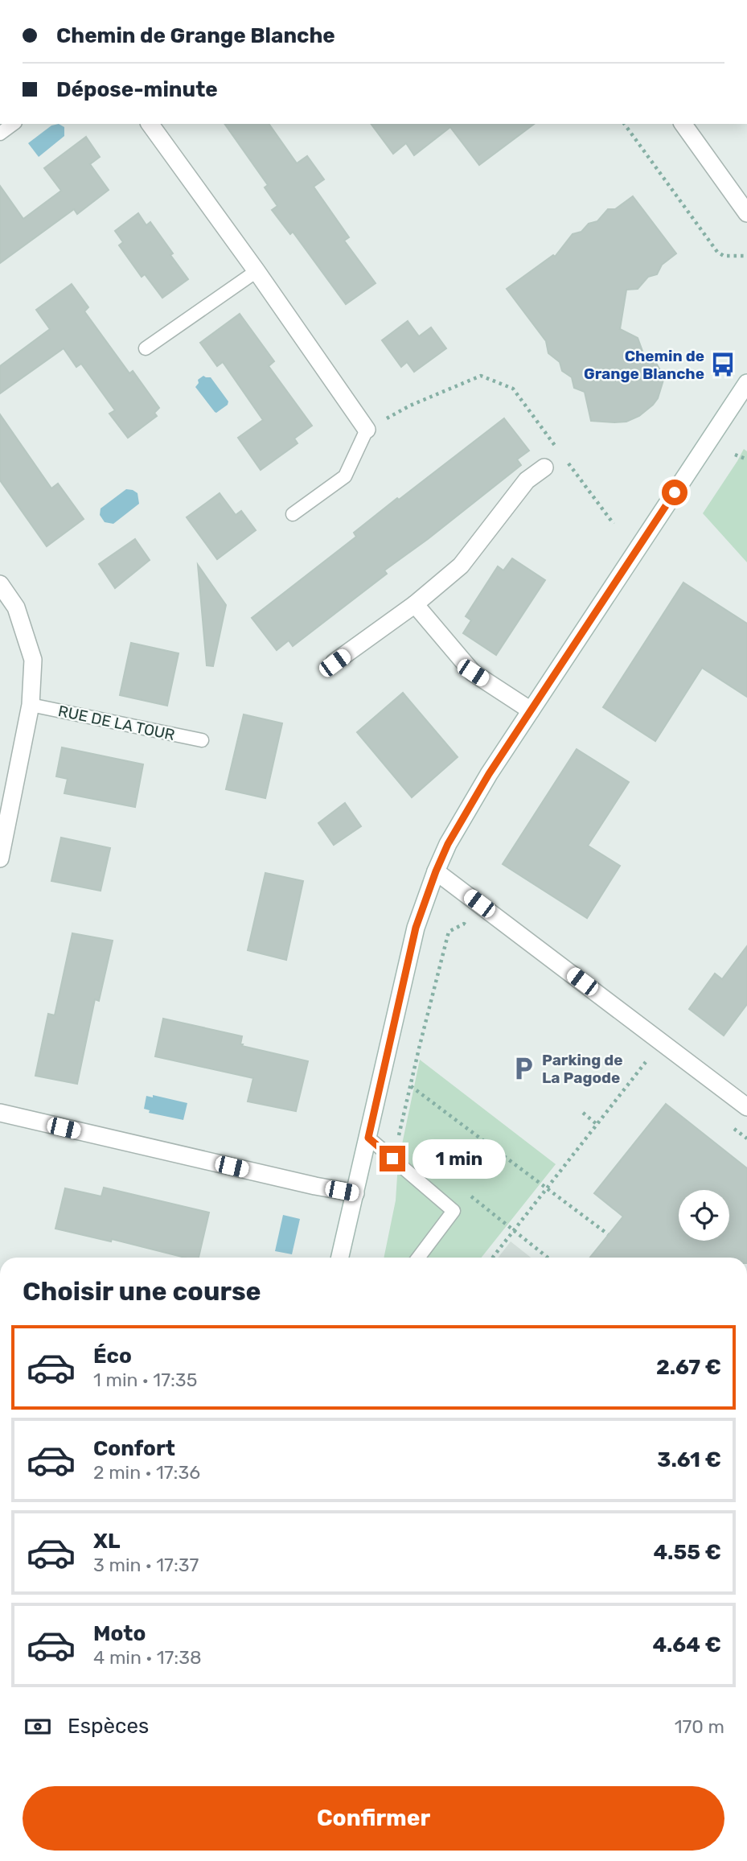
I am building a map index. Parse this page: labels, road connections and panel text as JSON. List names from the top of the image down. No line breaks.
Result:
{"streets":{"lane":["RUE DE LA TOUR"]},"places":{"bus stop":["Chemin de Grange Blanche"],"parking":["Parking de La Pagode"]},"page":{"banner":["Chemin de Grange Blanche","Dépose-minute"],"bubble":"1 min","heading":"Choisir une course","list":[{"name":"Éco","note":"1 min · 17:35","value":"2.67 €"},{"name":"Confort","note":"2 min · 17:36","value":"3.61 €"},{"name":"XL","note":"3 min · 17:37","value":"4.55 €"},{"name":"Moto","note":"4 min · 17:38","value":"4.64 €"}],"pay":["Espèces","170 m"],"buttons":"Confirmer"}}
